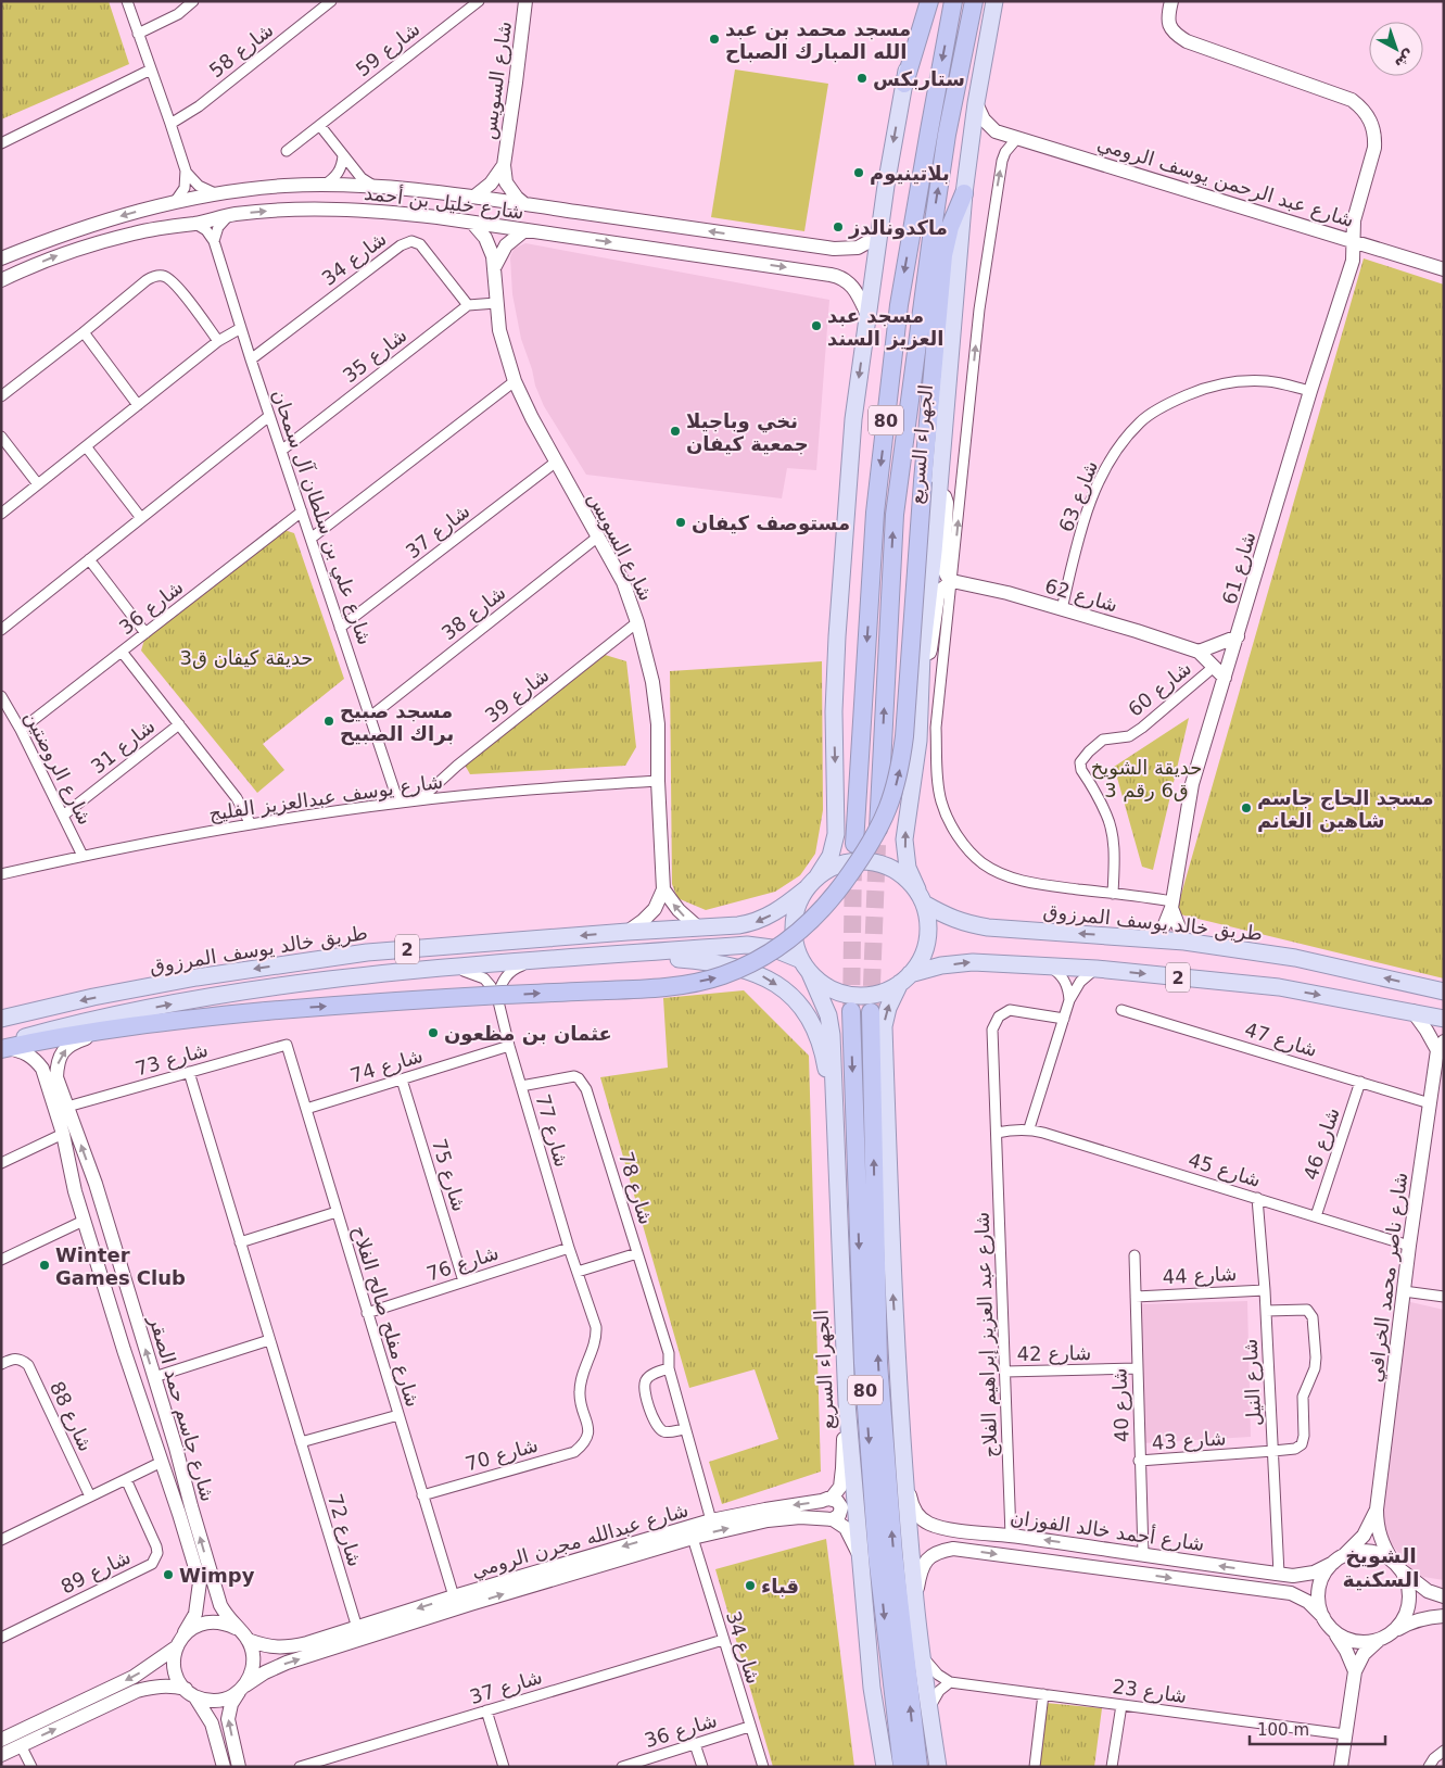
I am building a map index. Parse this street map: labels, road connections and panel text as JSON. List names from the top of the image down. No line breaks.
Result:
{"streets":{"highway":["80","الجهراء السريع"],"main road":["طريق خالد يوسف المرزوق","2"],"street":["شارع 59","شارع 58","شارع السويس","شارع عبد الرحمن يوسف الرومي","شارع خليل بن أحمد","شارع 34","شارع 35","شارع 63","شارع علي بن سلطان آل سمحان","شارع 37","شارع 61","شارع 62","شارع 36","شارع 38","شارع 60","39 شارع","شارع 31","شارع الروضتين","شارع يوسف عبدالعزيز الفليج","شارع 47","شارع 73","شارع 74","شارع 77","شارع 46","شارع 45","شارع 75","شارع 78","شارع 76","شارع 44","شارع ناصر محمد الخرافي","شارع مفلح صالح الفلاح","شارع عبد العزيز إبراهيم الفلاج","شارع 42","شارع النيل","شارع 40","شارع جاسم حمد الصقر","شارع 88","شارع 43","شارع 70","شارع 72","شارع أحمد خالد الفوزان","شارع عبدالله مجرن الرومي","شارع 89","شارع 23"]},"crossings":[["شارع السويس","شارع خليل بن أحمد"],["شارع السويس","شارع 37"],["شارع السويس","شارع 38"],["شارع السويس","39 شارع"],["شارع السويس","شارع يوسف عبدالعزيز الفليج"],["شارع عبد الرحمن يوسف الرومي","شارع 61"],["شارع خليل بن أحمد","شارع علي بن سلطان آل سمحان"],["شارع 34","شارع 35"],["شارع 34","شارع علي بن سلطان آل سمحان"],["شارع 34","شارع 37"],["شارع 34","شارع 36"],["شارع 34","شارع عبدالله مجرن الرومي"],["شارع 35","شارع علي بن سلطان آل سمحان"],["الجهراء السريع","طريق خالد يوسف المرزوق"],["الجهراء السريع","2"],["شارع 63","شارع 61"],["شارع 63","شارع 62"],["شارع علي بن سلطان آل سمحان","شارع 37"],["شارع علي بن سلطان آل سمحان","شارع 36"],["شارع علي بن سلطان آل سمحان","شارع 38"],["شارع علي بن سلطان آل سمحان","شارع يوسف عبدالعزيز الفليج"],["شارع 61","شارع 62"],["شارع 61","طريق خالد يوسف المرزوق"],["شارع 62","شارع 60"],["شارع 62","طريق خالد يوسف المرزوق"],["شارع 36","شارع 31"],["شارع 36","شارع الروضتين"],["شارع 60","طريق خالد يوسف المرزوق"],["39 شارع","شارع يوسف عبدالعزيز الفليج"],["شارع 31","شارع الروضتين"],["شارع 31","شارع يوسف عبدالعزيز الفليج"],["شارع الروضتين","شارع يوسف عبدالعزيز الفليج"],["طريق خالد يوسف المرزوق","2"],["طريق خالد يوسف المرزوق","شارع 77"],["طريق خالد يوسف المرزوق","شارع جاسم حمد الصقر"],["2","شارع ناصر محمد الخرافي"],["شارع 47","شارع 46"],["شارع 47","شارع ناصر محمد الخرافي"],["شارع 73","شارع مفلح صالح الفلاح"],["شارع 73","شارع جاسم حمد الصقر"],["شارع 73","شارع 72"],["شارع 74","شارع 77"],["شارع 74","شارع 75"],["شارع 74","شارع مفلح صالح الفلاح"],["شارع 77","شارع 78"],["شارع 77","شارع 76"],["شارع 77","شارع 70"],["شارع 46","شارع 45"],["شارع 45","شارع ناصر محمد الخرافي"],["شارع 45","شارع النيل"],["شارع 75","شارع 76"],["شارع 78","شارع عبدالله مجرن الرومي"],["شارع 76","شارع مفلح صالح الفلاح"],["شارع 44","شارع النيل"],["شارع 44","شارع 40"],["شارع ناصر محمد الخرافي","شارع أحمد خالد الفوزان"],["شارع مفلح صالح الفلاح","شارع 70"],["شارع مفلح صالح الفلاح","شارع عبدالله مجرن الرومي"],["شارع عبد العزيز إبراهيم الفلاج","شارع 42"],["شارع عبد العزيز إبراهيم الفلاج","شارع أحمد خالد الفوزان"],["شارع 42","شارع 40"],["شارع النيل","شارع 43"],["شارع النيل","شارع أحمد خالد الفوزان"],["شارع 40","شارع 43"],["شارع 40","شارع أحمد خالد الفوزان"],["شارع جاسم حمد الصقر","شارع عبدالله مجرن الرومي"],["شارع 72","شارع عبدالله مجرن الرومي"]],"districts":["الشويخ السكنية"],"parks":["حديقة كيفان ق3","حديقة الشويخ ق6 رقم 3"],"places":["مسجد محمد بن عبد الله المبارك الصباح","ستاربكس","بلاتينيوم","ماكدونالدز","مسجد عبد العزيز السند","نخي وباجيلا جمعية كيفان","مستوصف كيفان","مسجد صبيح براك الصبيح","مسجد الحاج جاسم شاهين الغانم","عثمان بن مظعون","Winter Games Club","Wimpy","قباء"],"scale_bar":"100 m","north":"bottom right"}
